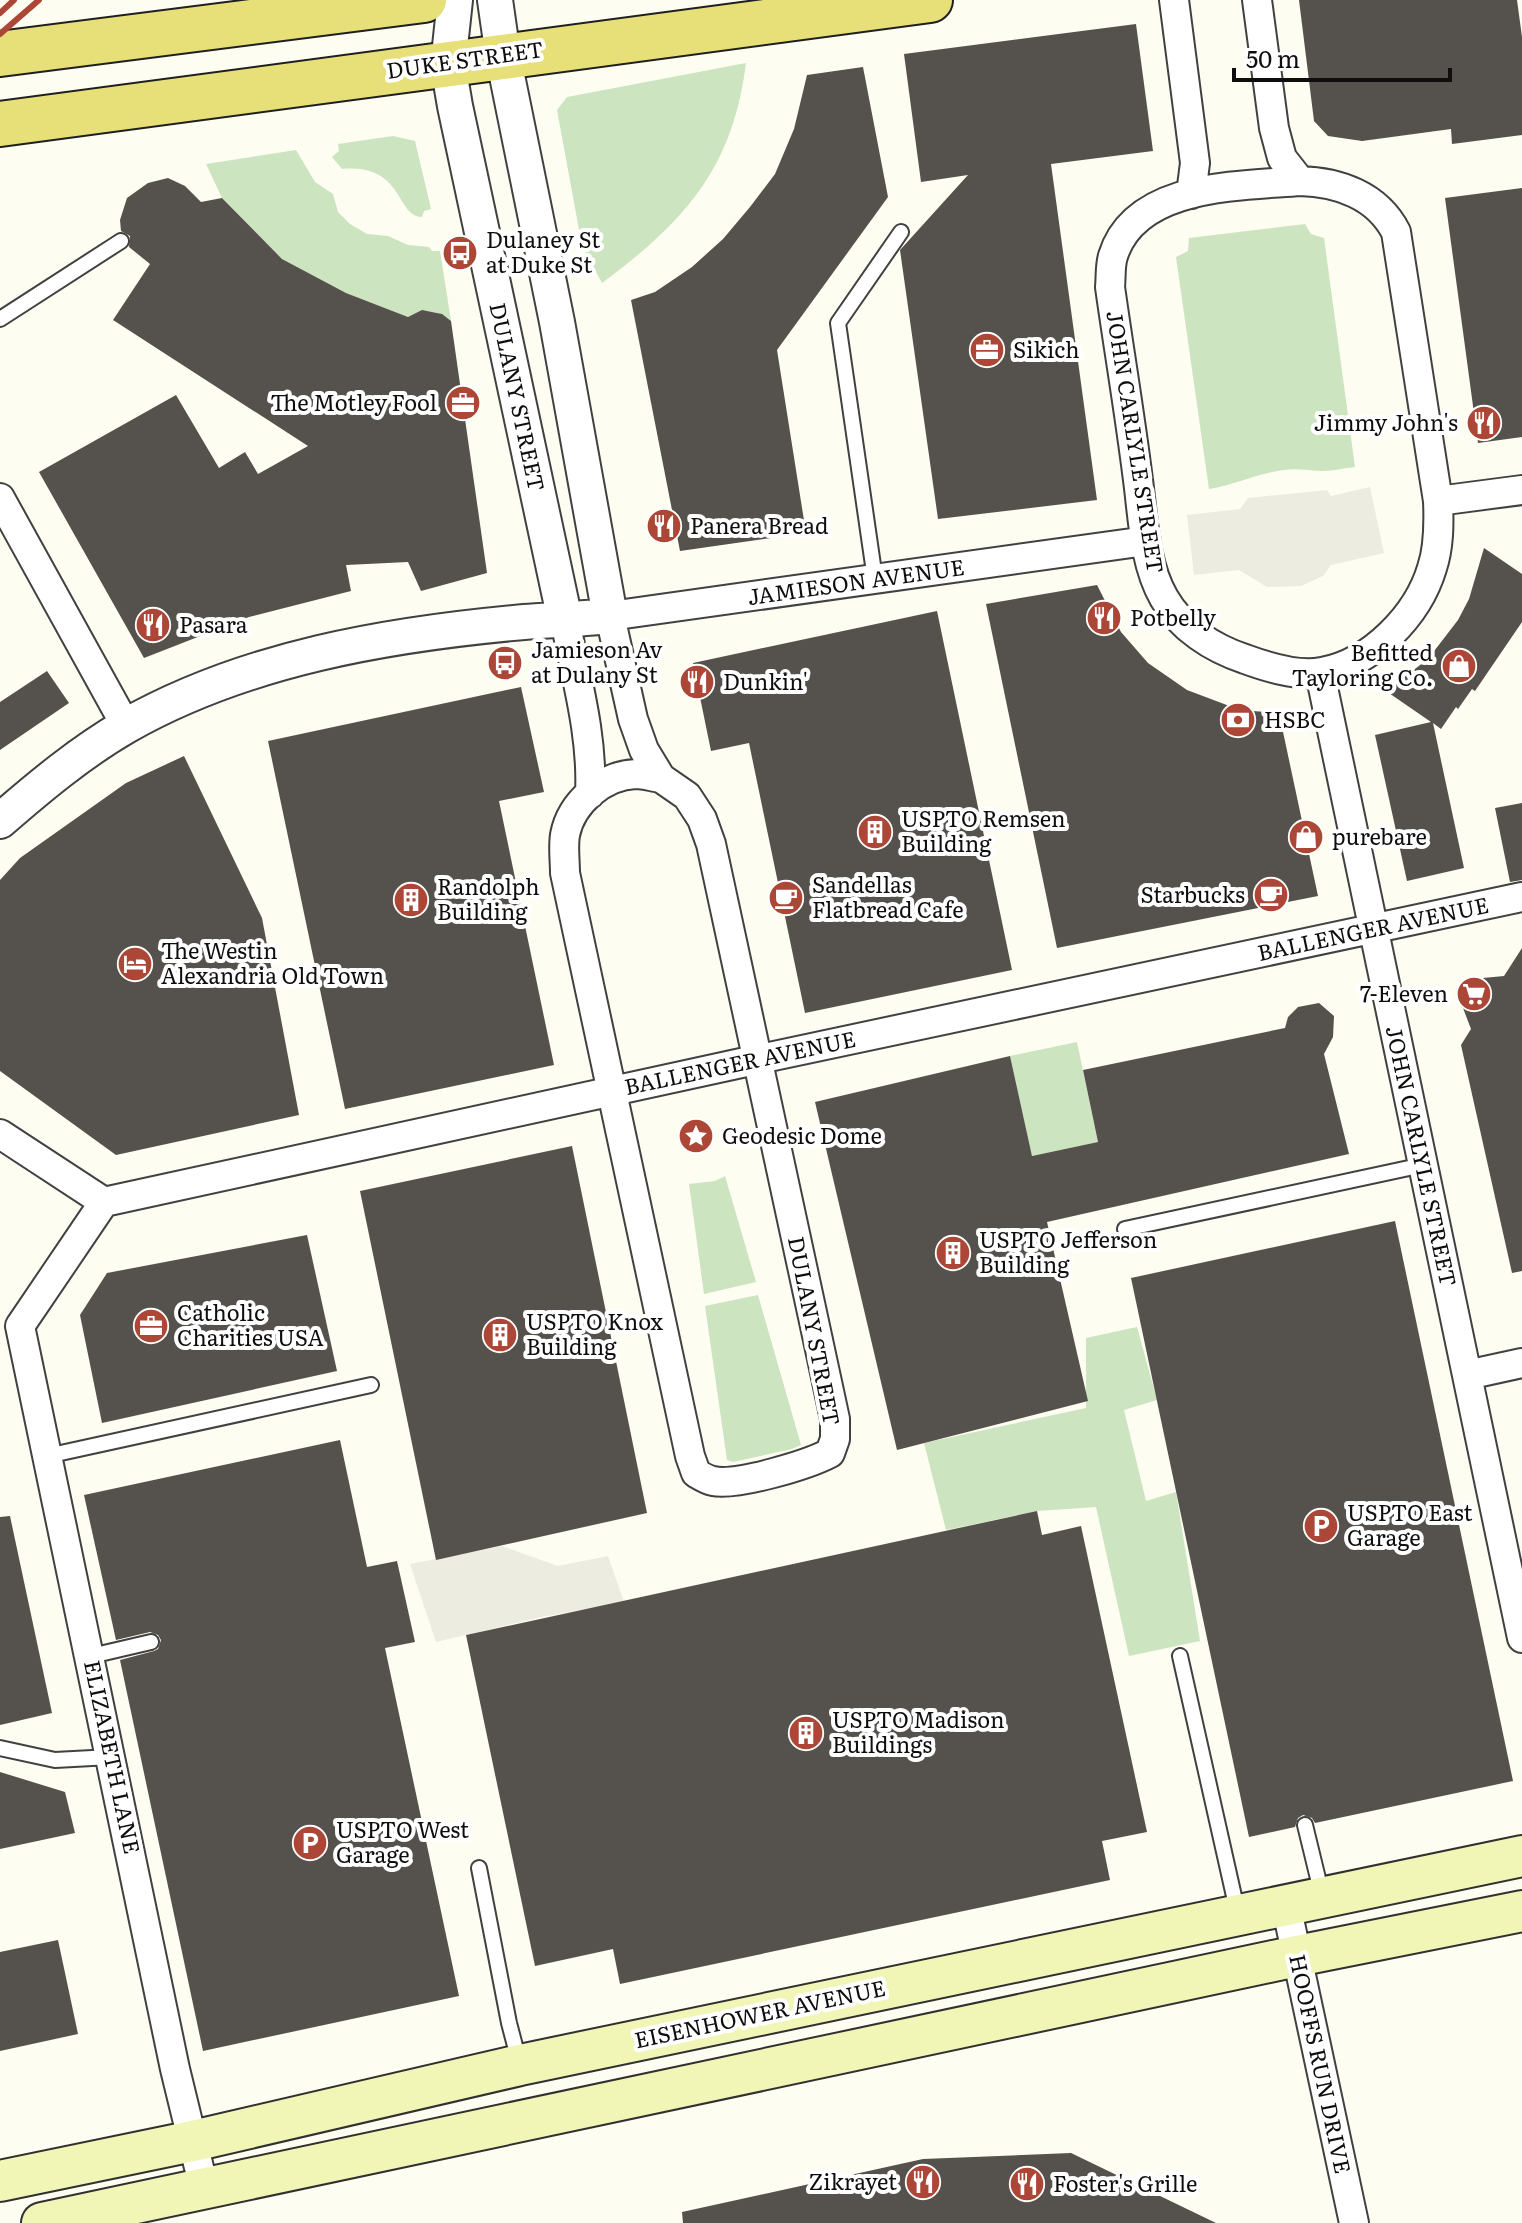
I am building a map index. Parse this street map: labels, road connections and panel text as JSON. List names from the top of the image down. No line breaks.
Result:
{"streets":{"main road":["DUKE STREET","EISENHOWER AVENUE"],"street":["DULANY STREET","JOHN CARLYLE STREET","JAMIESON AVENUE","BALLENGER AVENUE","ELIZABETH LANE","HOOFFS RUN DRIVE"]},"crossings":[["DUKE STREET","DULANY STREET"],["DULANY STREET","JAMIESON AVENUE"],["DULANY STREET","BALLENGER AVENUE"],["JOHN CARLYLE STREET","JAMIESON AVENUE"],["JOHN CARLYLE STREET","BALLENGER AVENUE"],["ELIZABETH LANE","EISENHOWER AVENUE"],["EISENHOWER AVENUE","HOOFFS RUN DRIVE"]],"places":{"bus stop":["Dulaney St at Duke St","Jamieson Av at Dulany St"],"office":["Sikich","The Motley Fool","Catholic Charities USA"],"restaurant":["Jimmy John's","Panera Bread","Potbelly","Pasara","Dunkin'","Zikrayet","Foster's Grille"],"shop":["Befitted Tayloring Co.","purebare"],"bank":["HSBC"],"building":["USPTO Remsen Building","Randolph Building","USPTO Jefferson Building","USPTO Knox Building","USPTO Madison Buildings"],"cafe":["Starbucks","Sandellas Flatbread Cafe"],"hotel":["The Westin Alexandria Old Town"],"supermarket":["7-Eleven"],"place":["Geodesic Dome"],"parking":["USPTO East Garage","USPTO West Garage"]},"scale_bar":"50 m"}
